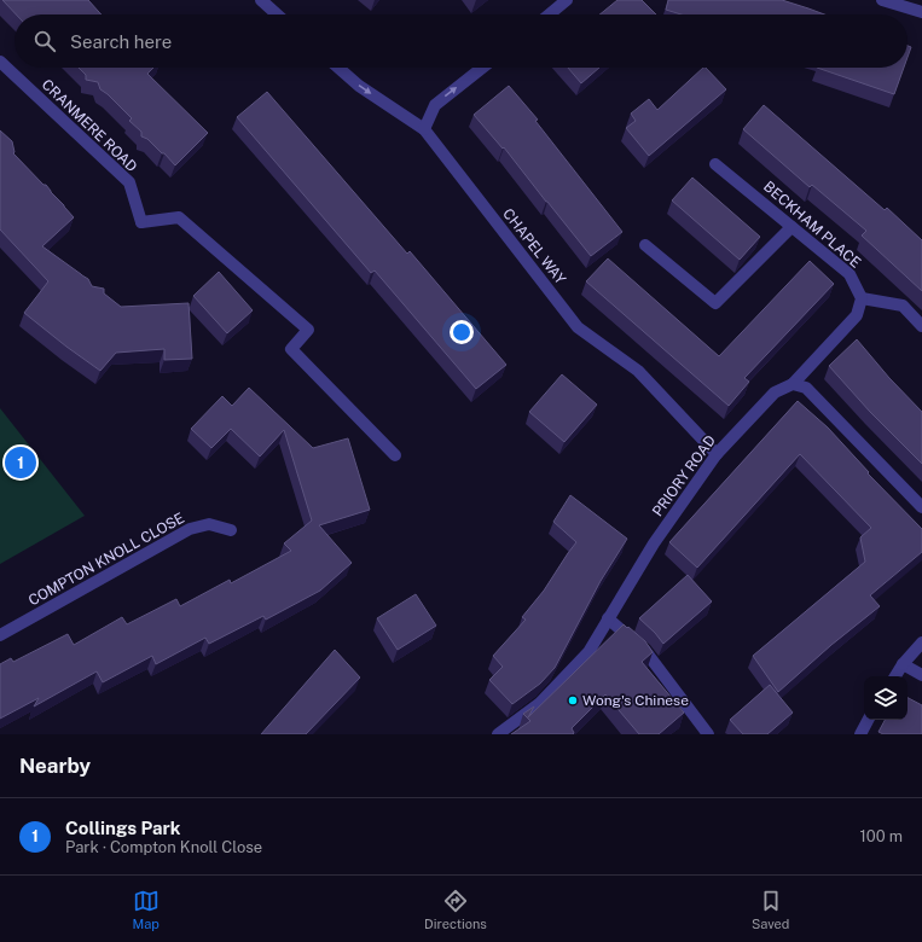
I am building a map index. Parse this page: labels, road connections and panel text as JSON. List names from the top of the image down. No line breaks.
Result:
{"streets":{"street":["CRANMERE ROAD","BECKHAM PLACE","CHAPEL WAY","PRIORY ROAD","COMPTON KNOLL CLOSE"]},"crossings":[["CHAPEL WAY","PRIORY ROAD"]],"places":["Wong's Chinese"],"page":{"search":"Search here","pins":"1","heading":"Nearby","list":[{"mark":"1","name":"Collings Park","note":"Park · Compton Knoll Close","value":"100 m"}],"nav":["Map","Directions","Saved"]}}
